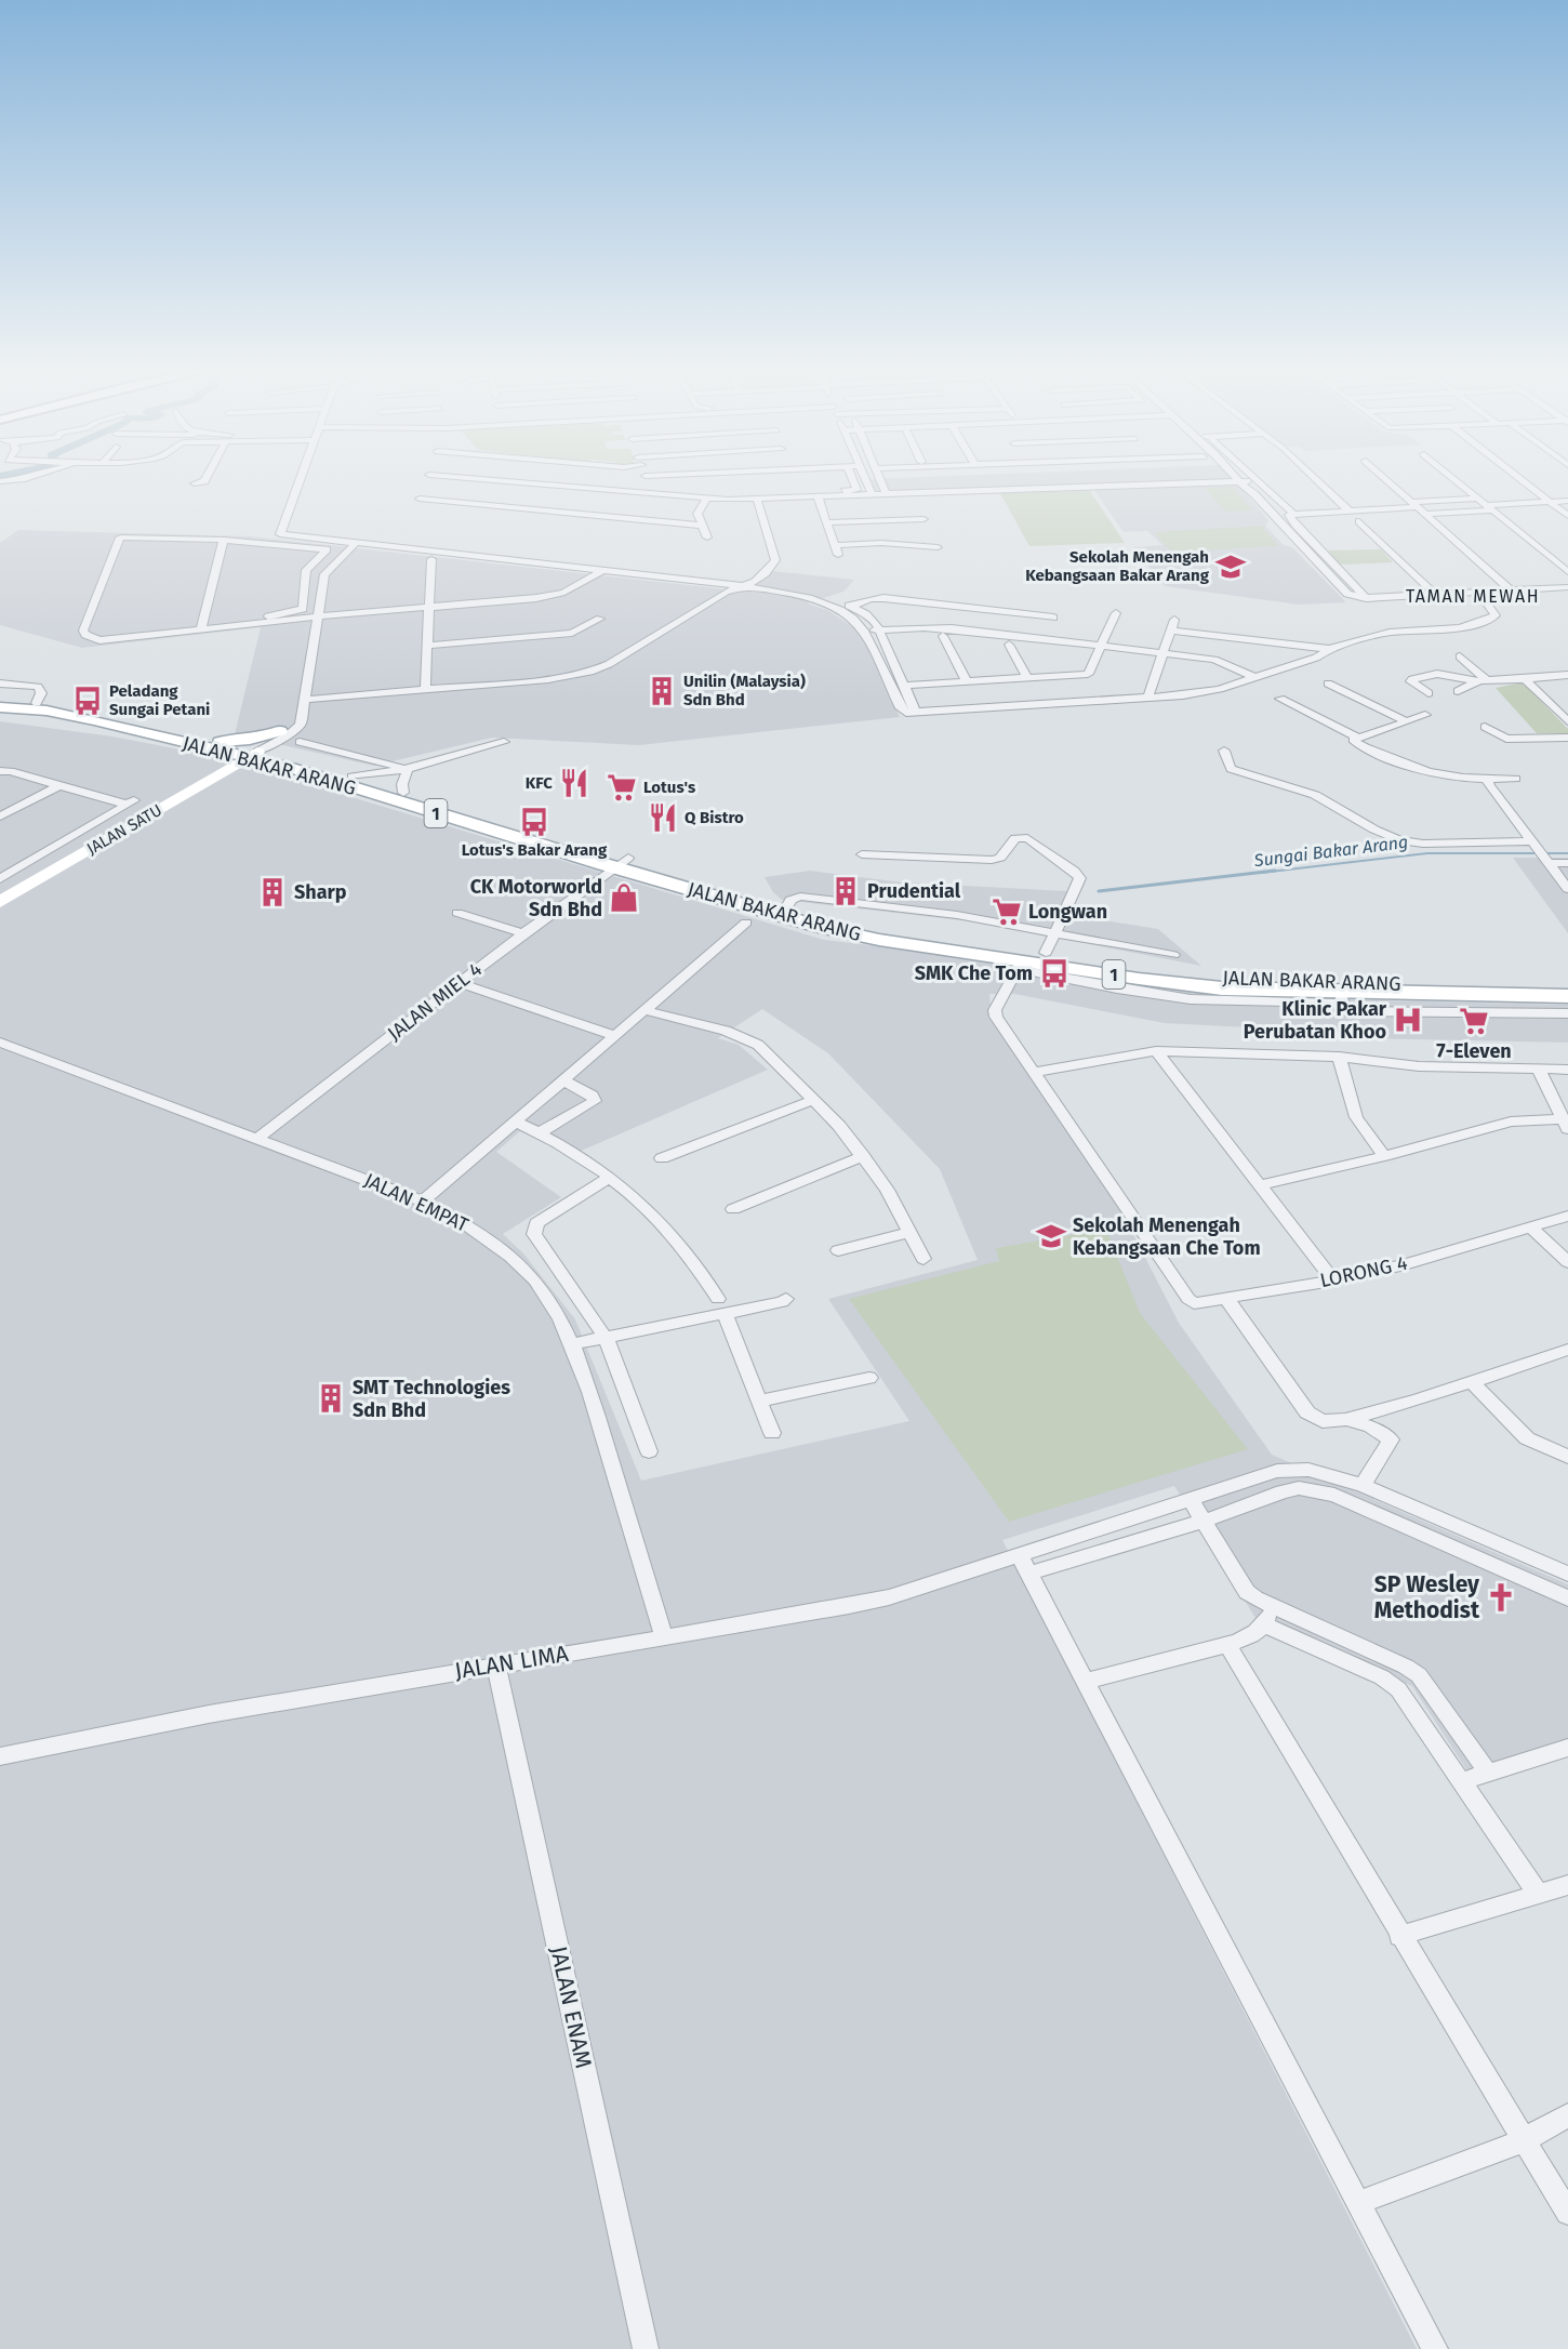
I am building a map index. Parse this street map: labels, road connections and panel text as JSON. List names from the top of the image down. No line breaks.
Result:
{"streets":{"main road":["JALAN BAKAR ARANG","1","JALAN SATU"],"street":["JALAN MIEL 4","JALAN EMPAT","LORONG 4","JALAN LIMA","JALAN ENAM"]},"crossings":[["JALAN BAKAR ARANG","JALAN SATU"],["JALAN BAKAR ARANG","JALAN MIEL 4"],["JALAN MIEL 4","JALAN EMPAT"],["JALAN EMPAT","JALAN LIMA"],["JALAN LIMA","JALAN ENAM"]],"districts":["TAMAN MEWAH"],"water":["Sungai Bakar Arang"],"places":{"school or university":["Sekolah Menengah Kebangsaan Bakar Arang","Sekolah Menengah Kebangsaan Che Tom"],"building":["Unilin (Malaysia) Sdn Bhd","Prudential","Sharp","SMT Technologies Sdn Bhd"],"bus stop":["Peladang Sungai Petani","Lotus's Bakar Arang","SMK Che Tom"],"restaurant":["KFC","Q Bistro"],"supermarket":["Lotus's","Longwan","7-Eleven"],"shop":["CK Motorworld Sdn Bhd"],"hospital":["Klinic Pakar Perubatan Khoo"],"church":["SP Wesley Methodist"]}}
